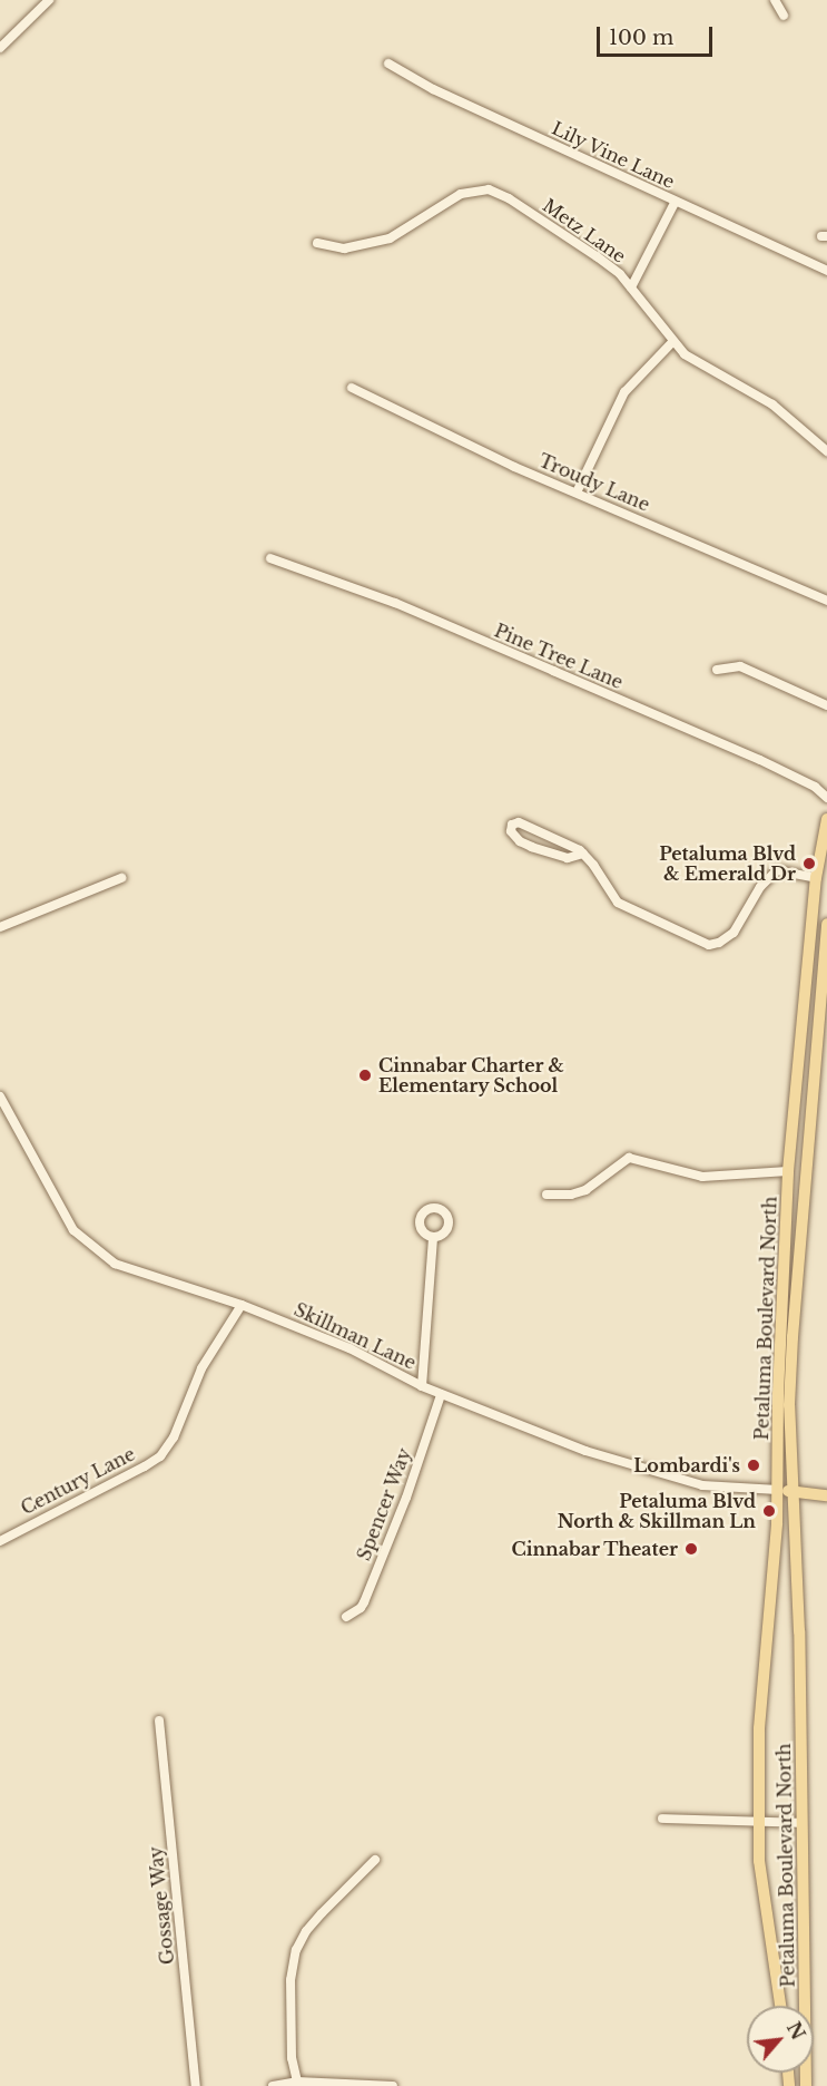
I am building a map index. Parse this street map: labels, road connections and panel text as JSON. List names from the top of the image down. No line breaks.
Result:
{"streets":{"main road":["Petaluma Boulevard North"],"street":["Lily Vine Lane","Metz Lane","Troudy Lane","Pine Tree Lane","Skillman Lane","Century Lane","Spencer Way","Gossage Way"]},"crossings":[["Petaluma Boulevard North","Skillman Lane"],["Skillman Lane","Century Lane"],["Skillman Lane","Spencer Way"]],"places":["Petaluma Blvd & Emerald Dr","Cinnabar Charter & Elementary School","Lombardi's","Petaluma Blvd North & Skillman Ln","Cinnabar Theater"],"scale_bar":"100 m","north":"top right"}
